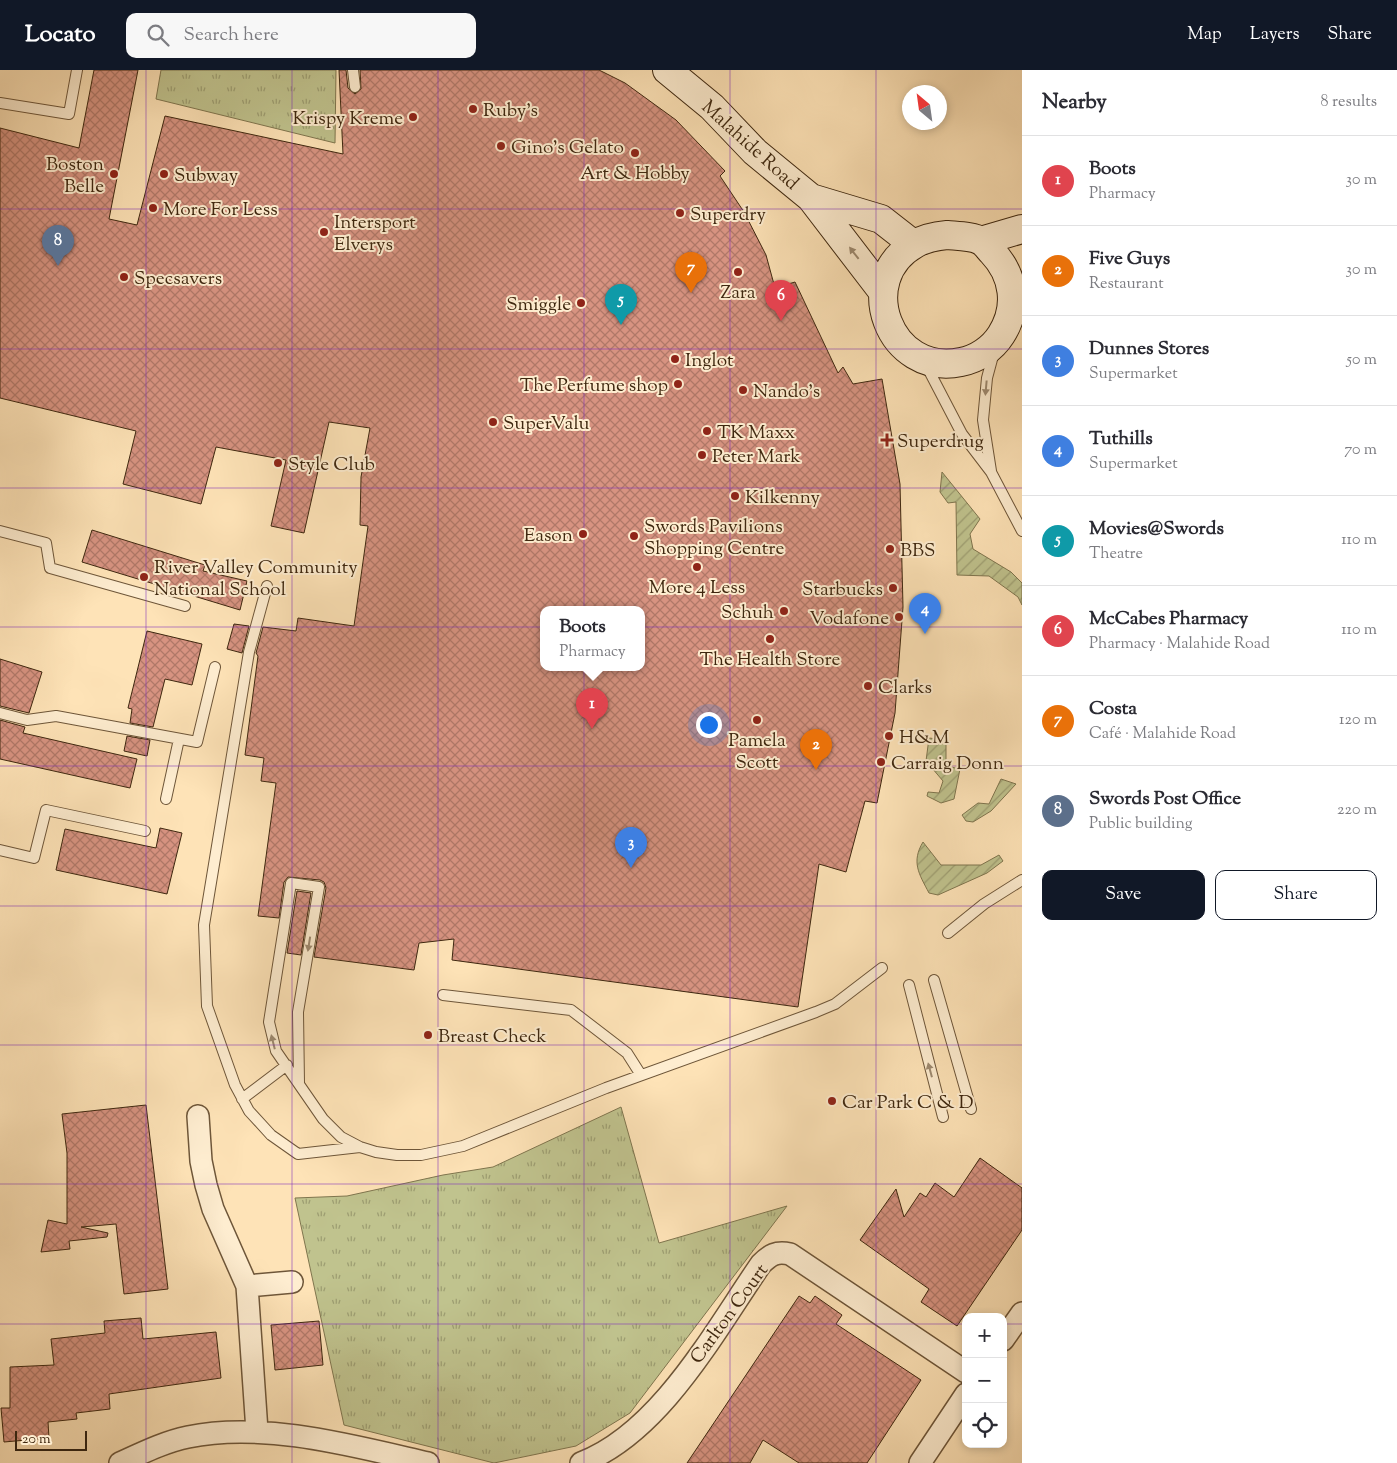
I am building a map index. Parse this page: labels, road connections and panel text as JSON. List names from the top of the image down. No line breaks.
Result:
{"streets":{"main road":["Malahide Road"],"street":["Carlton Court"]},"places":{"other":["Ruby's","Krispy Kreme","Gino's Gelato","Art & Hobby","Boston Belle","Subway","More For Less","Superdry","Intersport Elverys","Zara","Specsavers","Smiggle","Inglot","The Perfume shop","Nando's","SuperValu","TK Maxx","Peter Mark","Style Club","Kilkenny","Eason","Swords Pavilions Shopping Centre","BBS","More 4 Less","River Valley Community National School","Starbucks","Schuh","Vodafone","The Health Store","Clarks","Pamela Scott","H&M","Carraig Donn","Breast Check","Car Park C & D"],"health":["Superdrug"]},"scale_bar":"20 m","north":"top left","page":{"header":"Locato","search":"Search here","nav":["Map","Layers","Share"],"heading":["Nearby","8 results"],"list":[{"mark":"1","name":"Boots","note":"Pharmacy","value":"30 m"},{"mark":"2","name":"Five Guys","note":"Restaurant","value":"30 m"},{"mark":"3","name":"Dunnes Stores","note":"Supermarket","value":"50 m"},{"mark":"4","name":"Tuthills","note":"Supermarket","value":"70 m"},{"mark":"5","name":"Movies@Swords","note":"Theatre","value":"110 m"},{"mark":"6","name":"McCabes Pharmacy","note":"Pharmacy · Malahide Road","value":"110 m"},{"mark":"7","name":"Costa","note":"Café · Malahide Road","value":"120 m"},{"mark":"8","name":"Swords Post Office","note":"Public building","value":"220 m"}],"pins":["8","7","6","5","4","1","2","3"],"popup":["Boots","Pharmacy"],"buttons":["Save","Share"],"map_buttons":["+","−"],"scale":"20 m"}}
